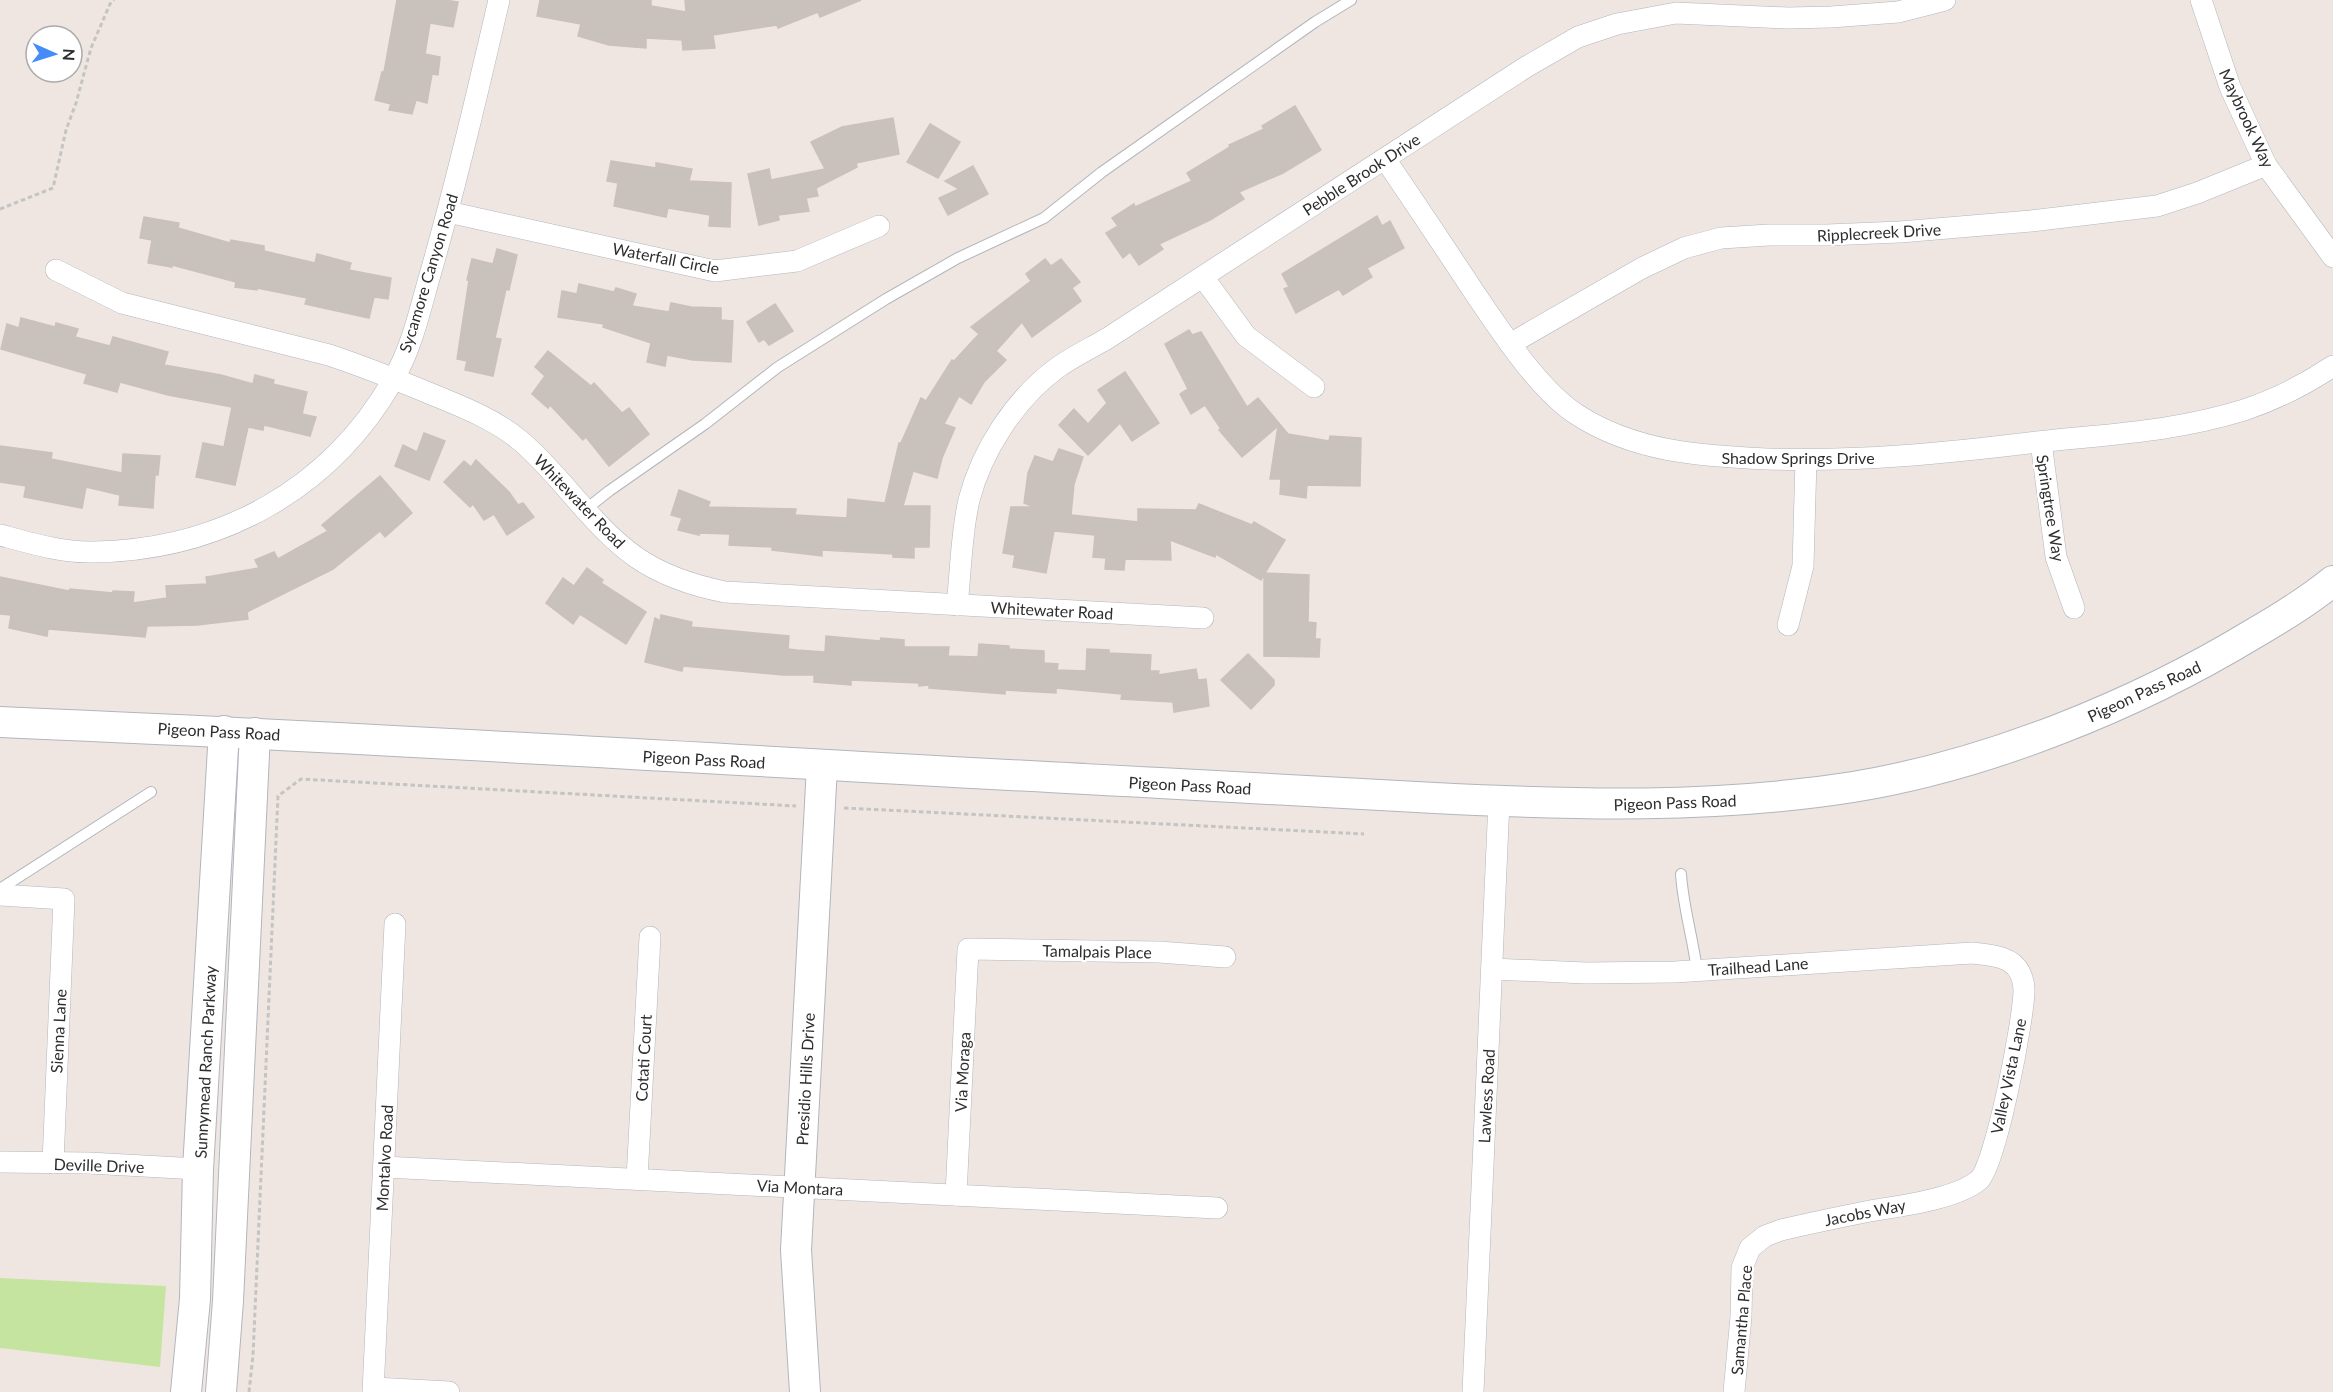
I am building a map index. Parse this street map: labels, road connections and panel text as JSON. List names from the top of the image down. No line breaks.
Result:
{"streets":{"street":["Maybrook Way","Pebble Brook Drive","Ripplecreek Drive","Waterfall Circle","Sycamore Canyon Road","Shadow Springs Drive","Whitewater Road","Springtree Way","Pigeon Pass Road","Tamalpais Place","Trailhead Lane","Sienna Lane","Cotati Court","Sunnymead Ranch Parkway","Via Moraga","Valley Vista Lane","Presidio Hills Drive","Lawless Road","Montalvo Road","Deville Drive","Via Montara","Jacobs Way","Samantha Place"]},"crossings":[["Maybrook Way","Ripplecreek Drive"],["Pebble Brook Drive","Shadow Springs Drive"],["Pebble Brook Drive","Whitewater Road"],["Ripplecreek Drive","Shadow Springs Drive"],["Waterfall Circle","Sycamore Canyon Road"],["Sycamore Canyon Road","Whitewater Road"],["Shadow Springs Drive","Springtree Way"],["Pigeon Pass Road","Sunnymead Ranch Parkway"],["Pigeon Pass Road","Presidio Hills Drive"],["Pigeon Pass Road","Lawless Road"],["Tamalpais Place","Via Moraga"],["Trailhead Lane","Valley Vista Lane"],["Trailhead Lane","Lawless Road"],["Sienna Lane","Deville Drive"],["Cotati Court","Via Montara"],["Sunnymead Ranch Parkway","Deville Drive"],["Via Moraga","Via Montara"],["Valley Vista Lane","Jacobs Way"],["Presidio Hills Drive","Via Montara"],["Montalvo Road","Via Montara"],["Jacobs Way","Samantha Place"]],"north":"right"}
